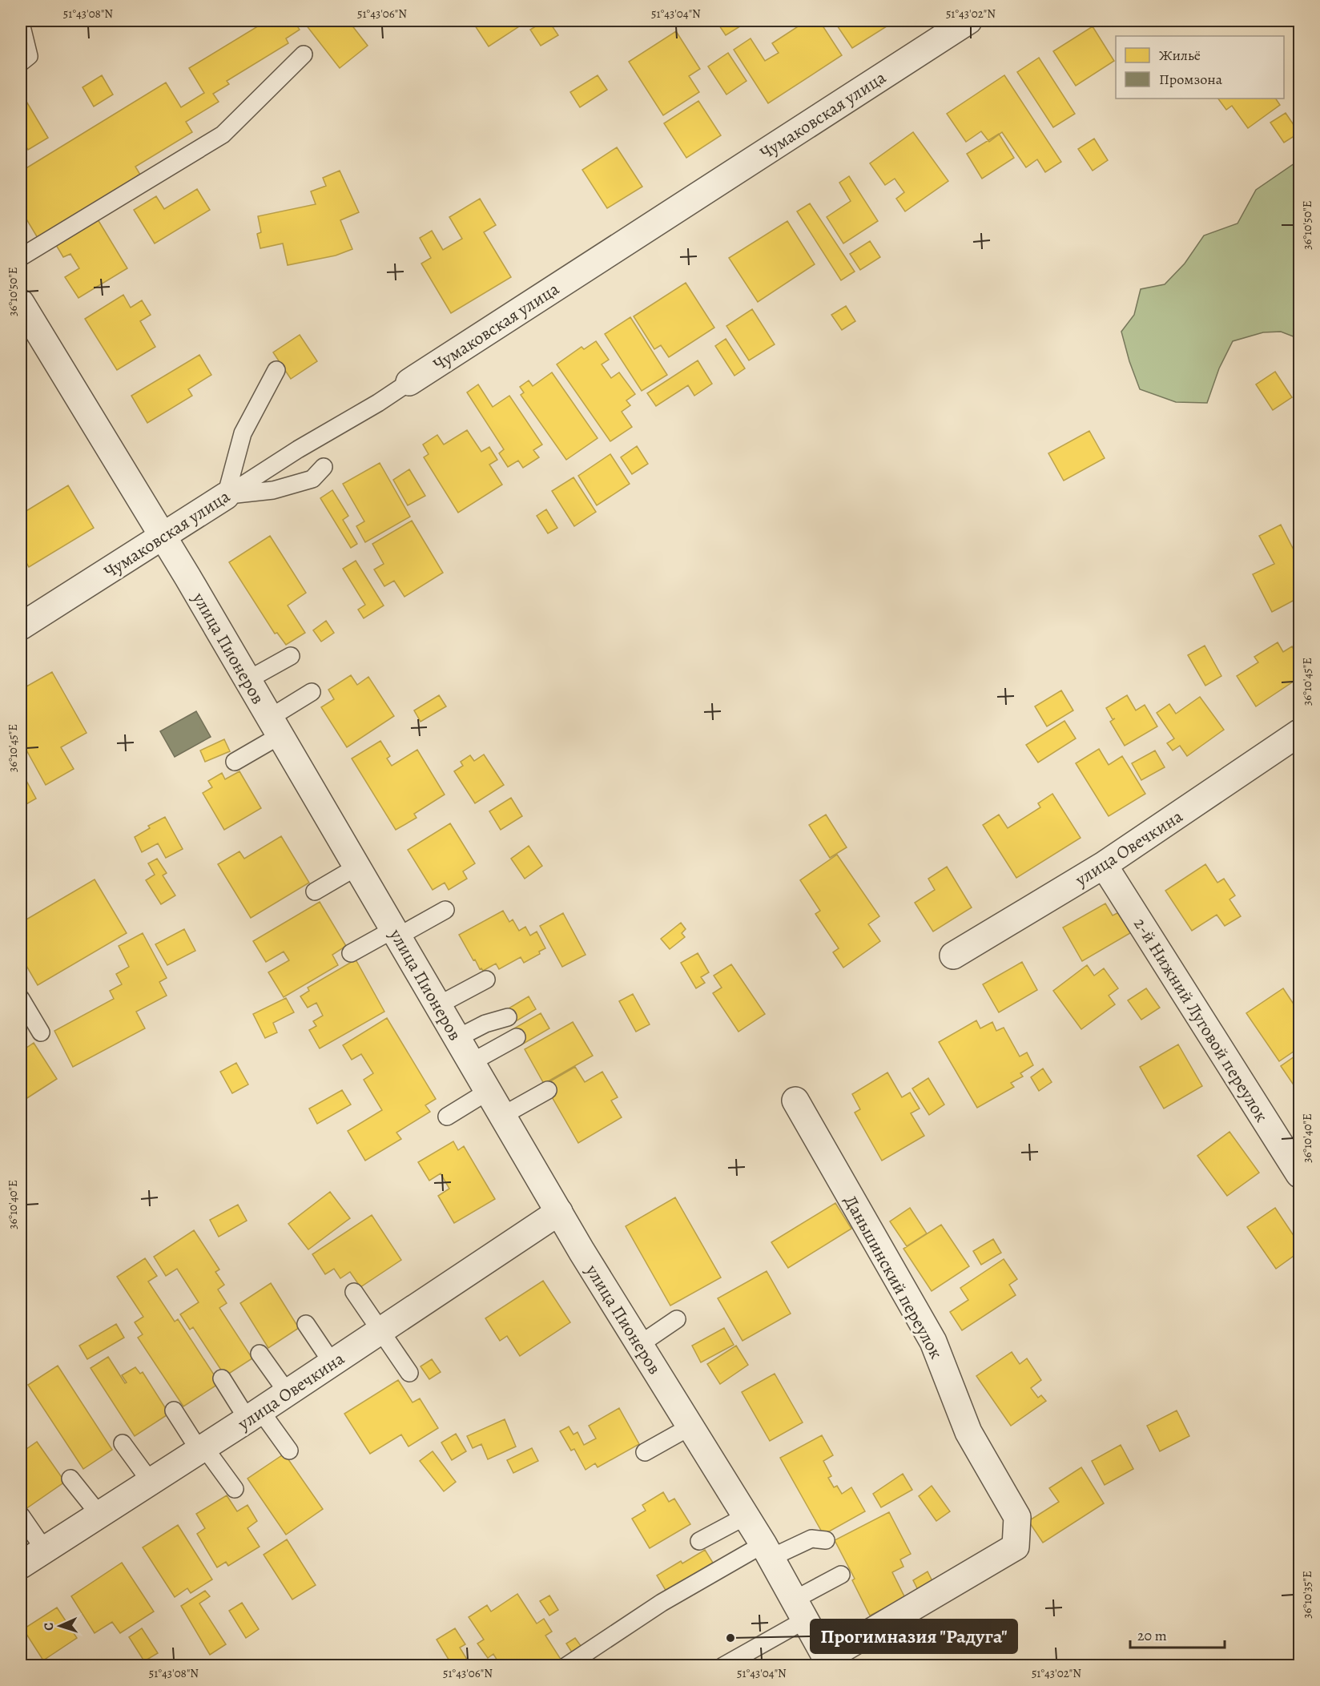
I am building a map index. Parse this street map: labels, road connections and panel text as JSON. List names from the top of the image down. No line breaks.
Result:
{"streets":{"street":["Чумаковская улица","улица Пионеров","улица Овечкина","2-й Нижний Луговой переулок","Даньшинский переулок"]},"crossings":[["Чумаковская улица","улица Пионеров"],["улица Пионеров","улица Овечкина"],["улица Пионеров","Даньшинский переулок"],["улица Овечкина","2-й Нижний Луговой переулок"]],"places":["Прогимназия \"Радуга\""],"legend":["Жильё","Промзона"],"scale_bar":"20 m","north":"left","coordinates":["51°43'08\"N","51°43'06\"N","51°43'04\"N","51°43'02\"N","36°10'50\"E","36°10'45\"E","36°10'40\"E","36°10'35\"E"]}
